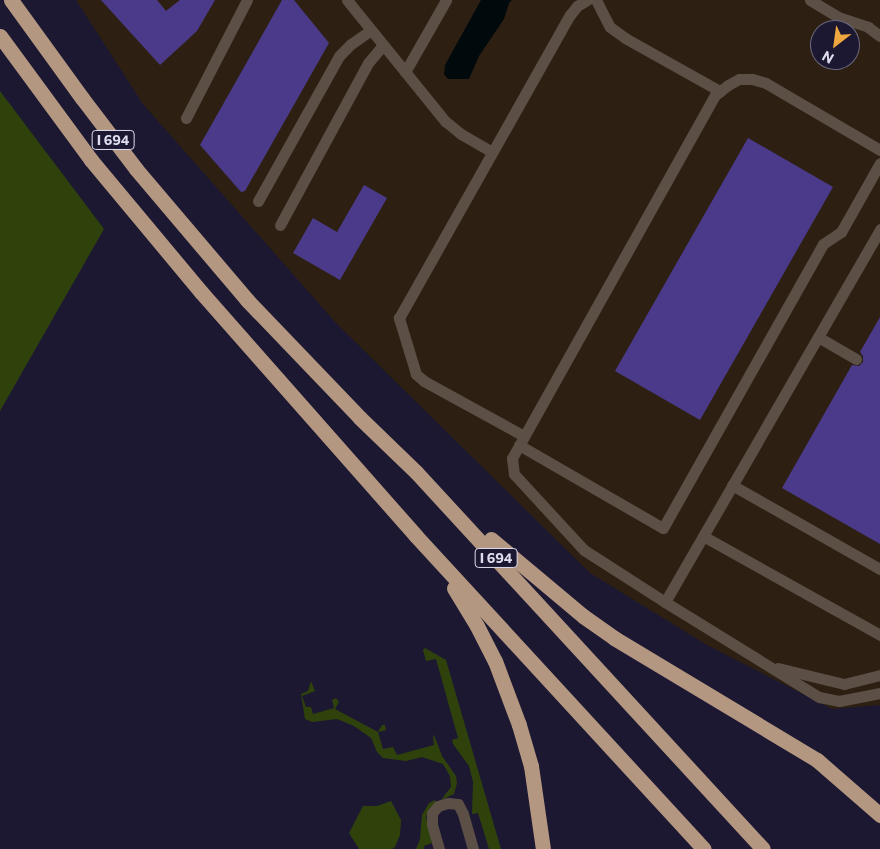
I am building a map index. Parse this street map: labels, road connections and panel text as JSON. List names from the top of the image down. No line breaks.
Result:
{"streets":{"highway":["I 694"]},"north":"bottom left"}
